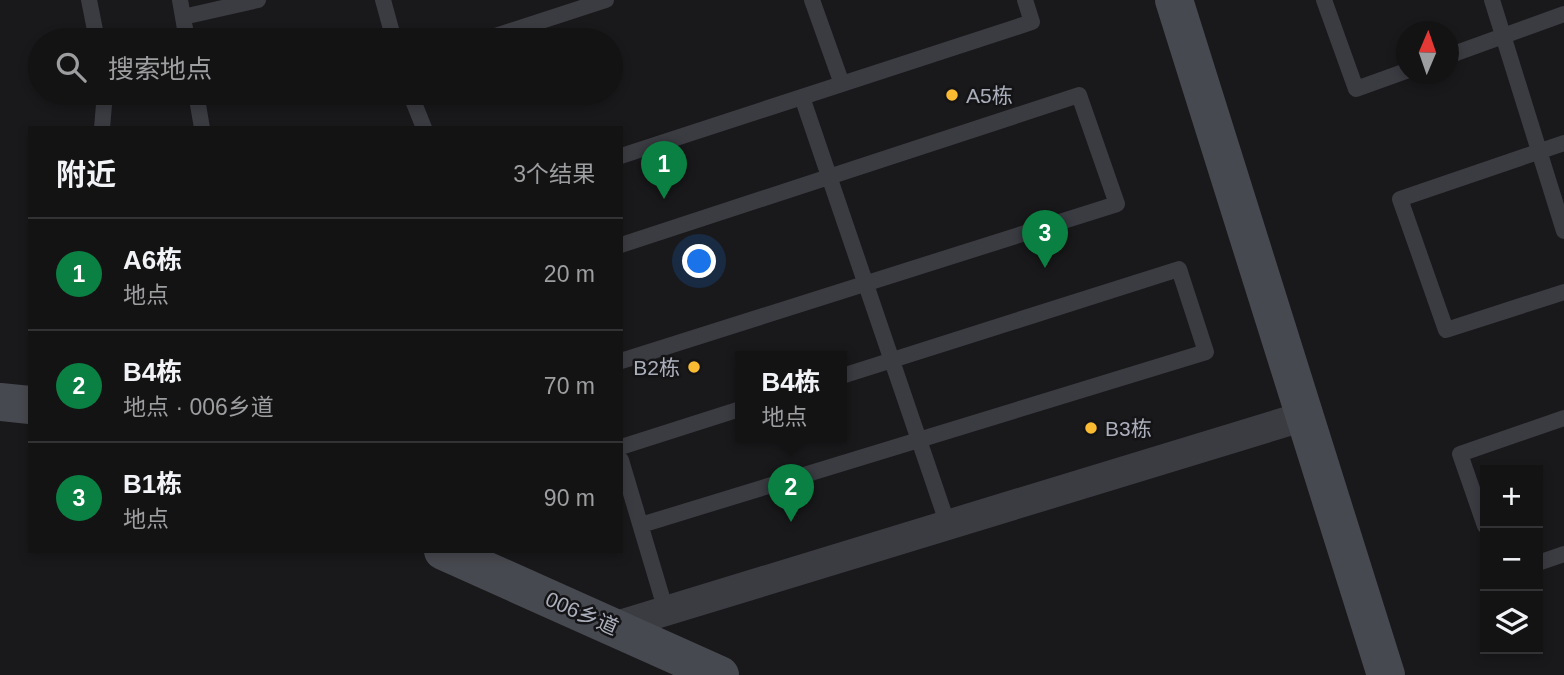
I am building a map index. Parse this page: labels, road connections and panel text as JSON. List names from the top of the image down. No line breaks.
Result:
{"streets":{"street":["006乡道"]},"places":["A5栋","B2栋","B3栋"],"north":"top","page":{"search":"搜索地点","heading":["附近","3个结果"],"pins":["1","3","2"],"list":[{"mark":"1","name":"A6栋","note":"地点","value":"20 m"},{"mark":"2","name":"B4栋","note":"地点 · 006乡道","value":"70 m"},{"mark":"3","name":"B1栋","note":"地点","value":"90 m"}],"popup":["B4栋","地点"],"map_buttons":["+","−"]}}
